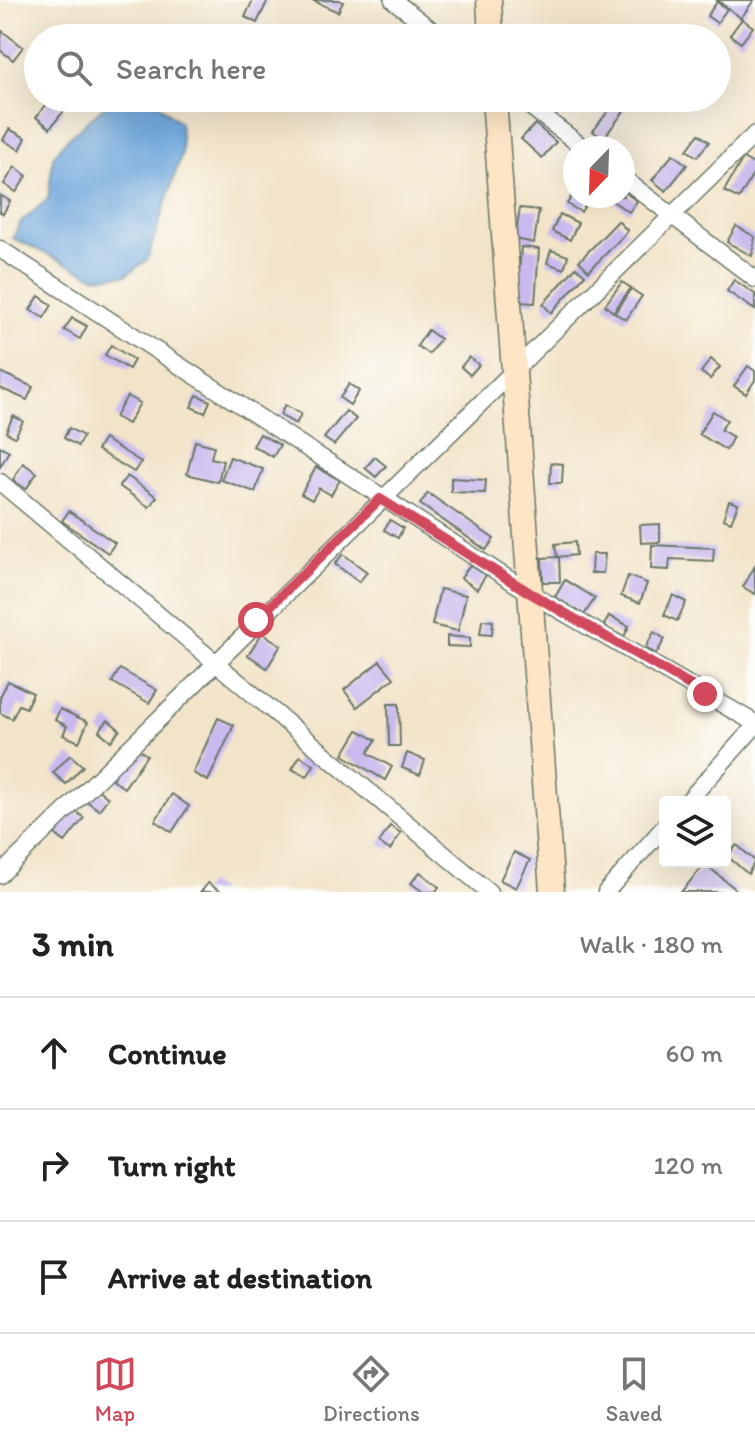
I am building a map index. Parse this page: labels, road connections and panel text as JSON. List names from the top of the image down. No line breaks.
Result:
{"north":"bottom left","page":{"search":"Search here","heading":["3 min","Walk · 180 m"],"list":[["Continue","60 m"],["Turn right","120 m"],"Arrive at destination"],"nav":["Map","Directions","Saved"]}}
